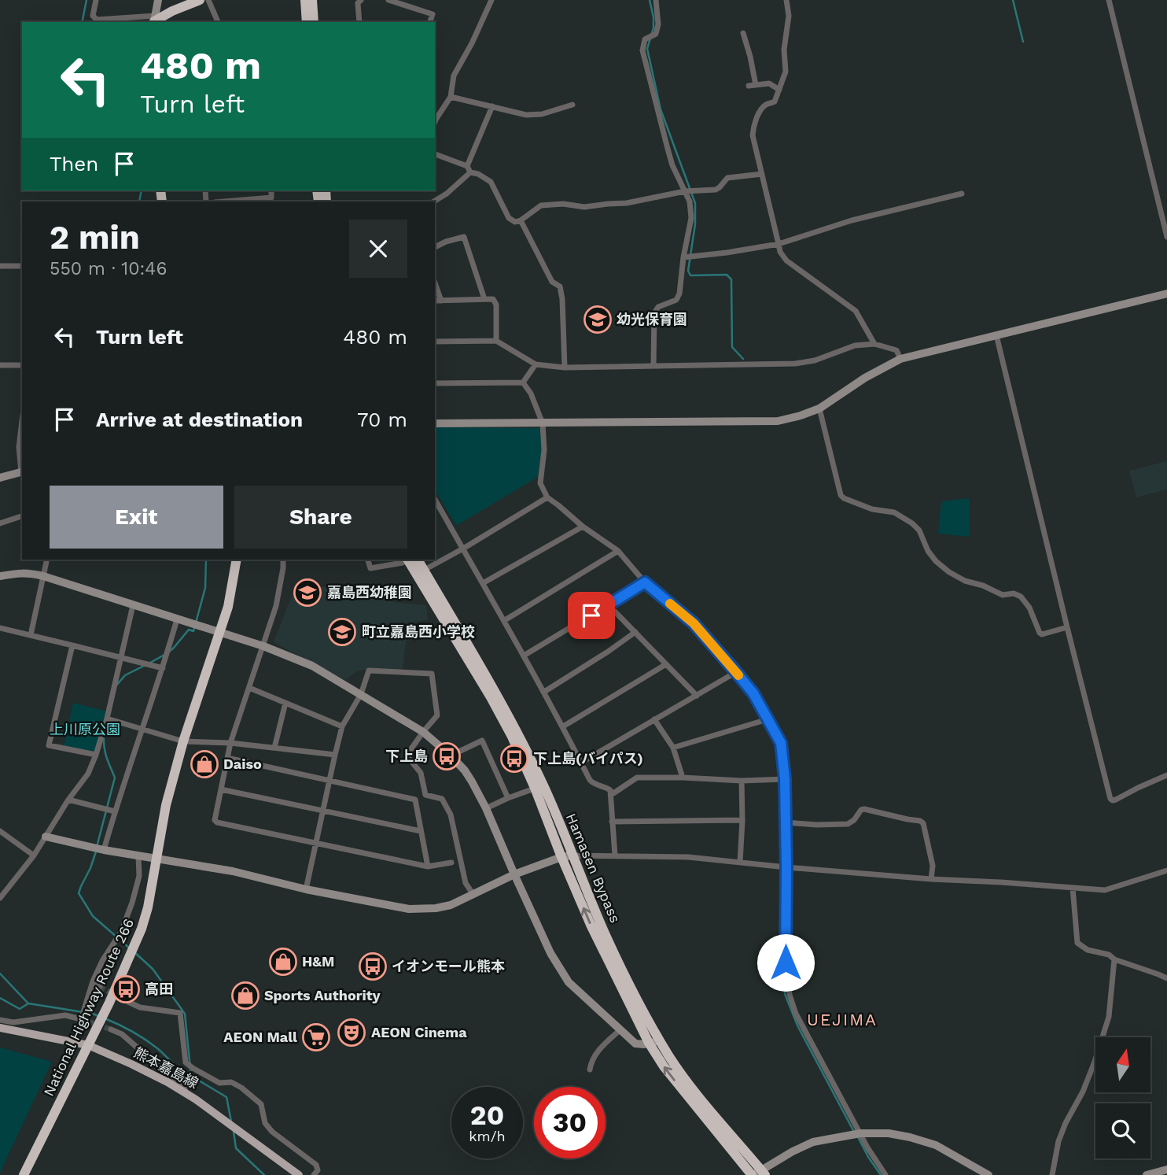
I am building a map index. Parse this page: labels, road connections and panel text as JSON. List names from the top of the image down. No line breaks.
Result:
{"streets":{"highway":["Hamasen Bypass","National Highway Route 266"],"main road":["熊本嘉島線"]},"crossings":[["National Highway Route 266","熊本嘉島線"]],"districts":["UEJIMA"],"parks":["上川原公園"],"places":{"school or university":["幼光保育園","嘉島西幼稚園","町立嘉島西小学校"],"bus stop":["下上島","下上島(バイパス)","イオンモール熊本","高田"],"shop":["Daiso","H&M","Sports Authority"],"theatre":["AEON Cinema"],"supermarket":["AEON Mall"]},"north":"top","page":{"turn":["480 m","Turn left"],"then":"Then","heading":["2 min","550 m · 10:46"],"list":[{"name":"Turn left","value":"480 m"},{"name":"Arrive at destination","value":"70 m"}],"buttons":["Exit","Share"],"speed":"20 km/h","limit":"30"}}
